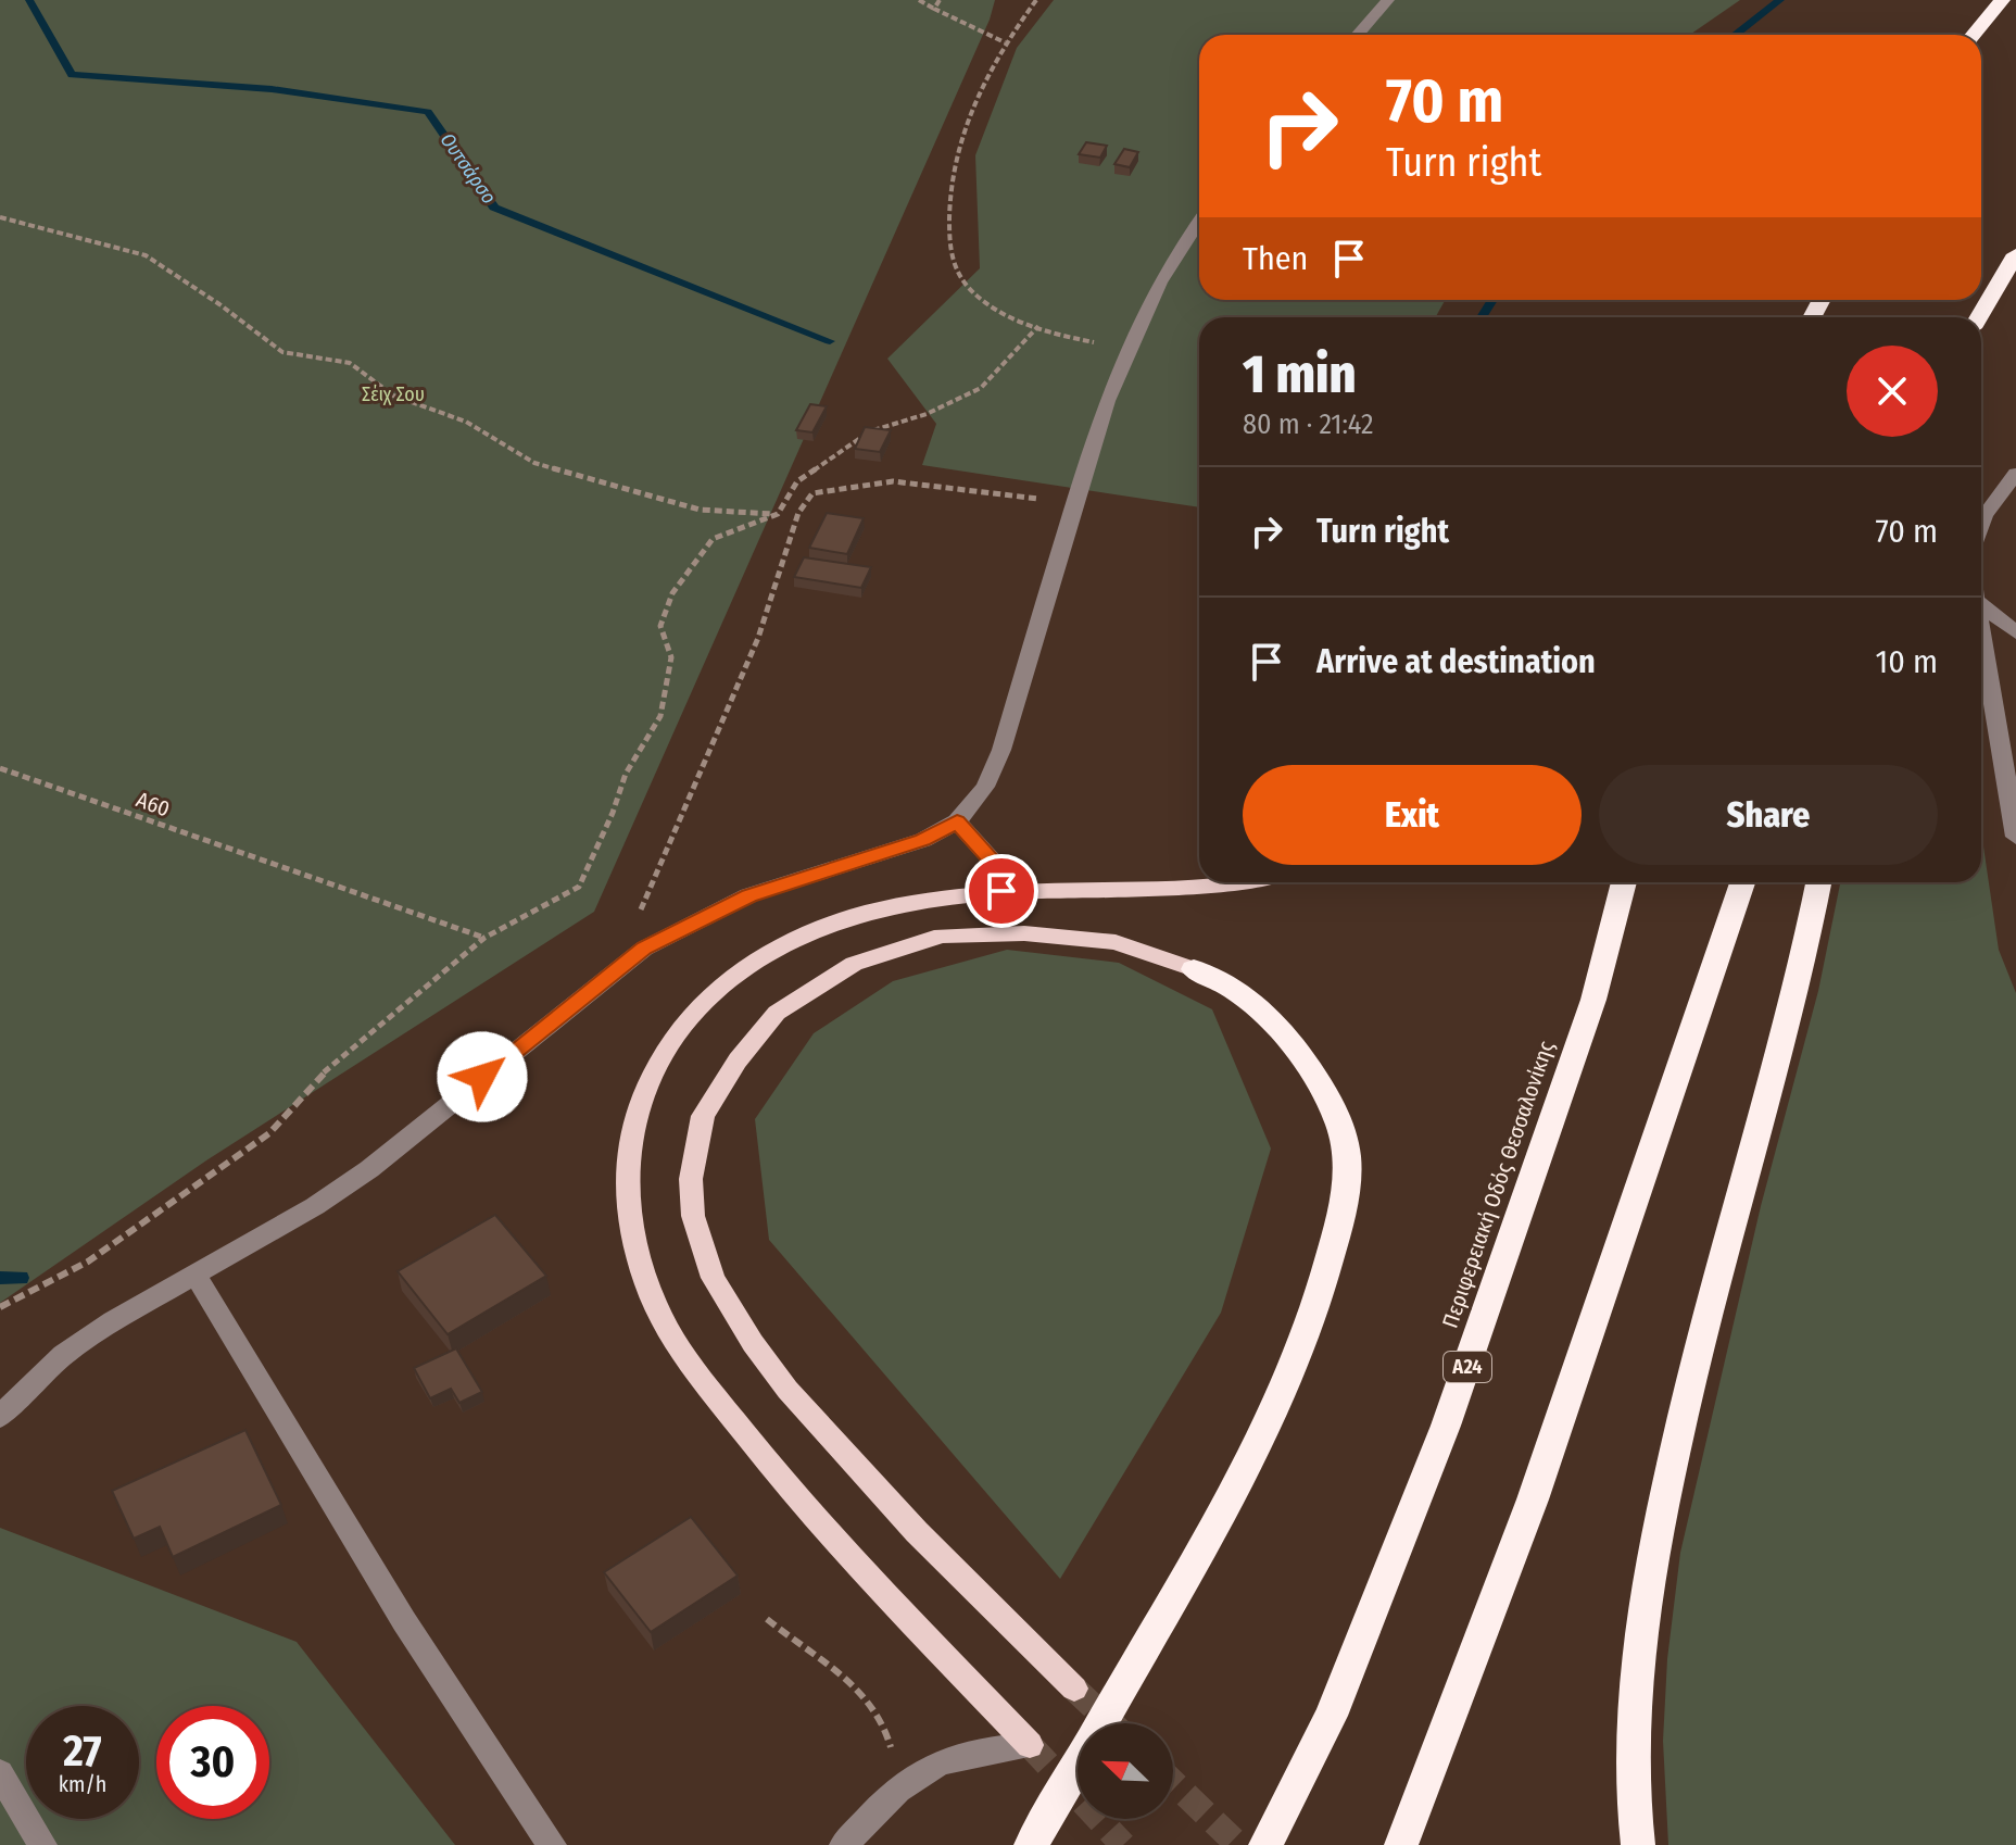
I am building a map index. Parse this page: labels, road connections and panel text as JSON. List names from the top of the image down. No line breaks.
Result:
{"streets":{"highway":["Περιφερειακή Οδός Θεσσαλονίκης","Α24"],"path":["Α60"]},"water":["Ουτσάρσο"],"parks":["Σέιχ Σου"],"north":"top left","page":{"turn":["70 m","Turn right"],"then":"Then","heading":["1 min","80 m · 21:42"],"list":[{"name":"Turn right","value":"70 m"},{"name":"Arrive at destination","value":"10 m"}],"buttons":["Exit","Share"],"speed":"27 km/h","limit":"30"}}
